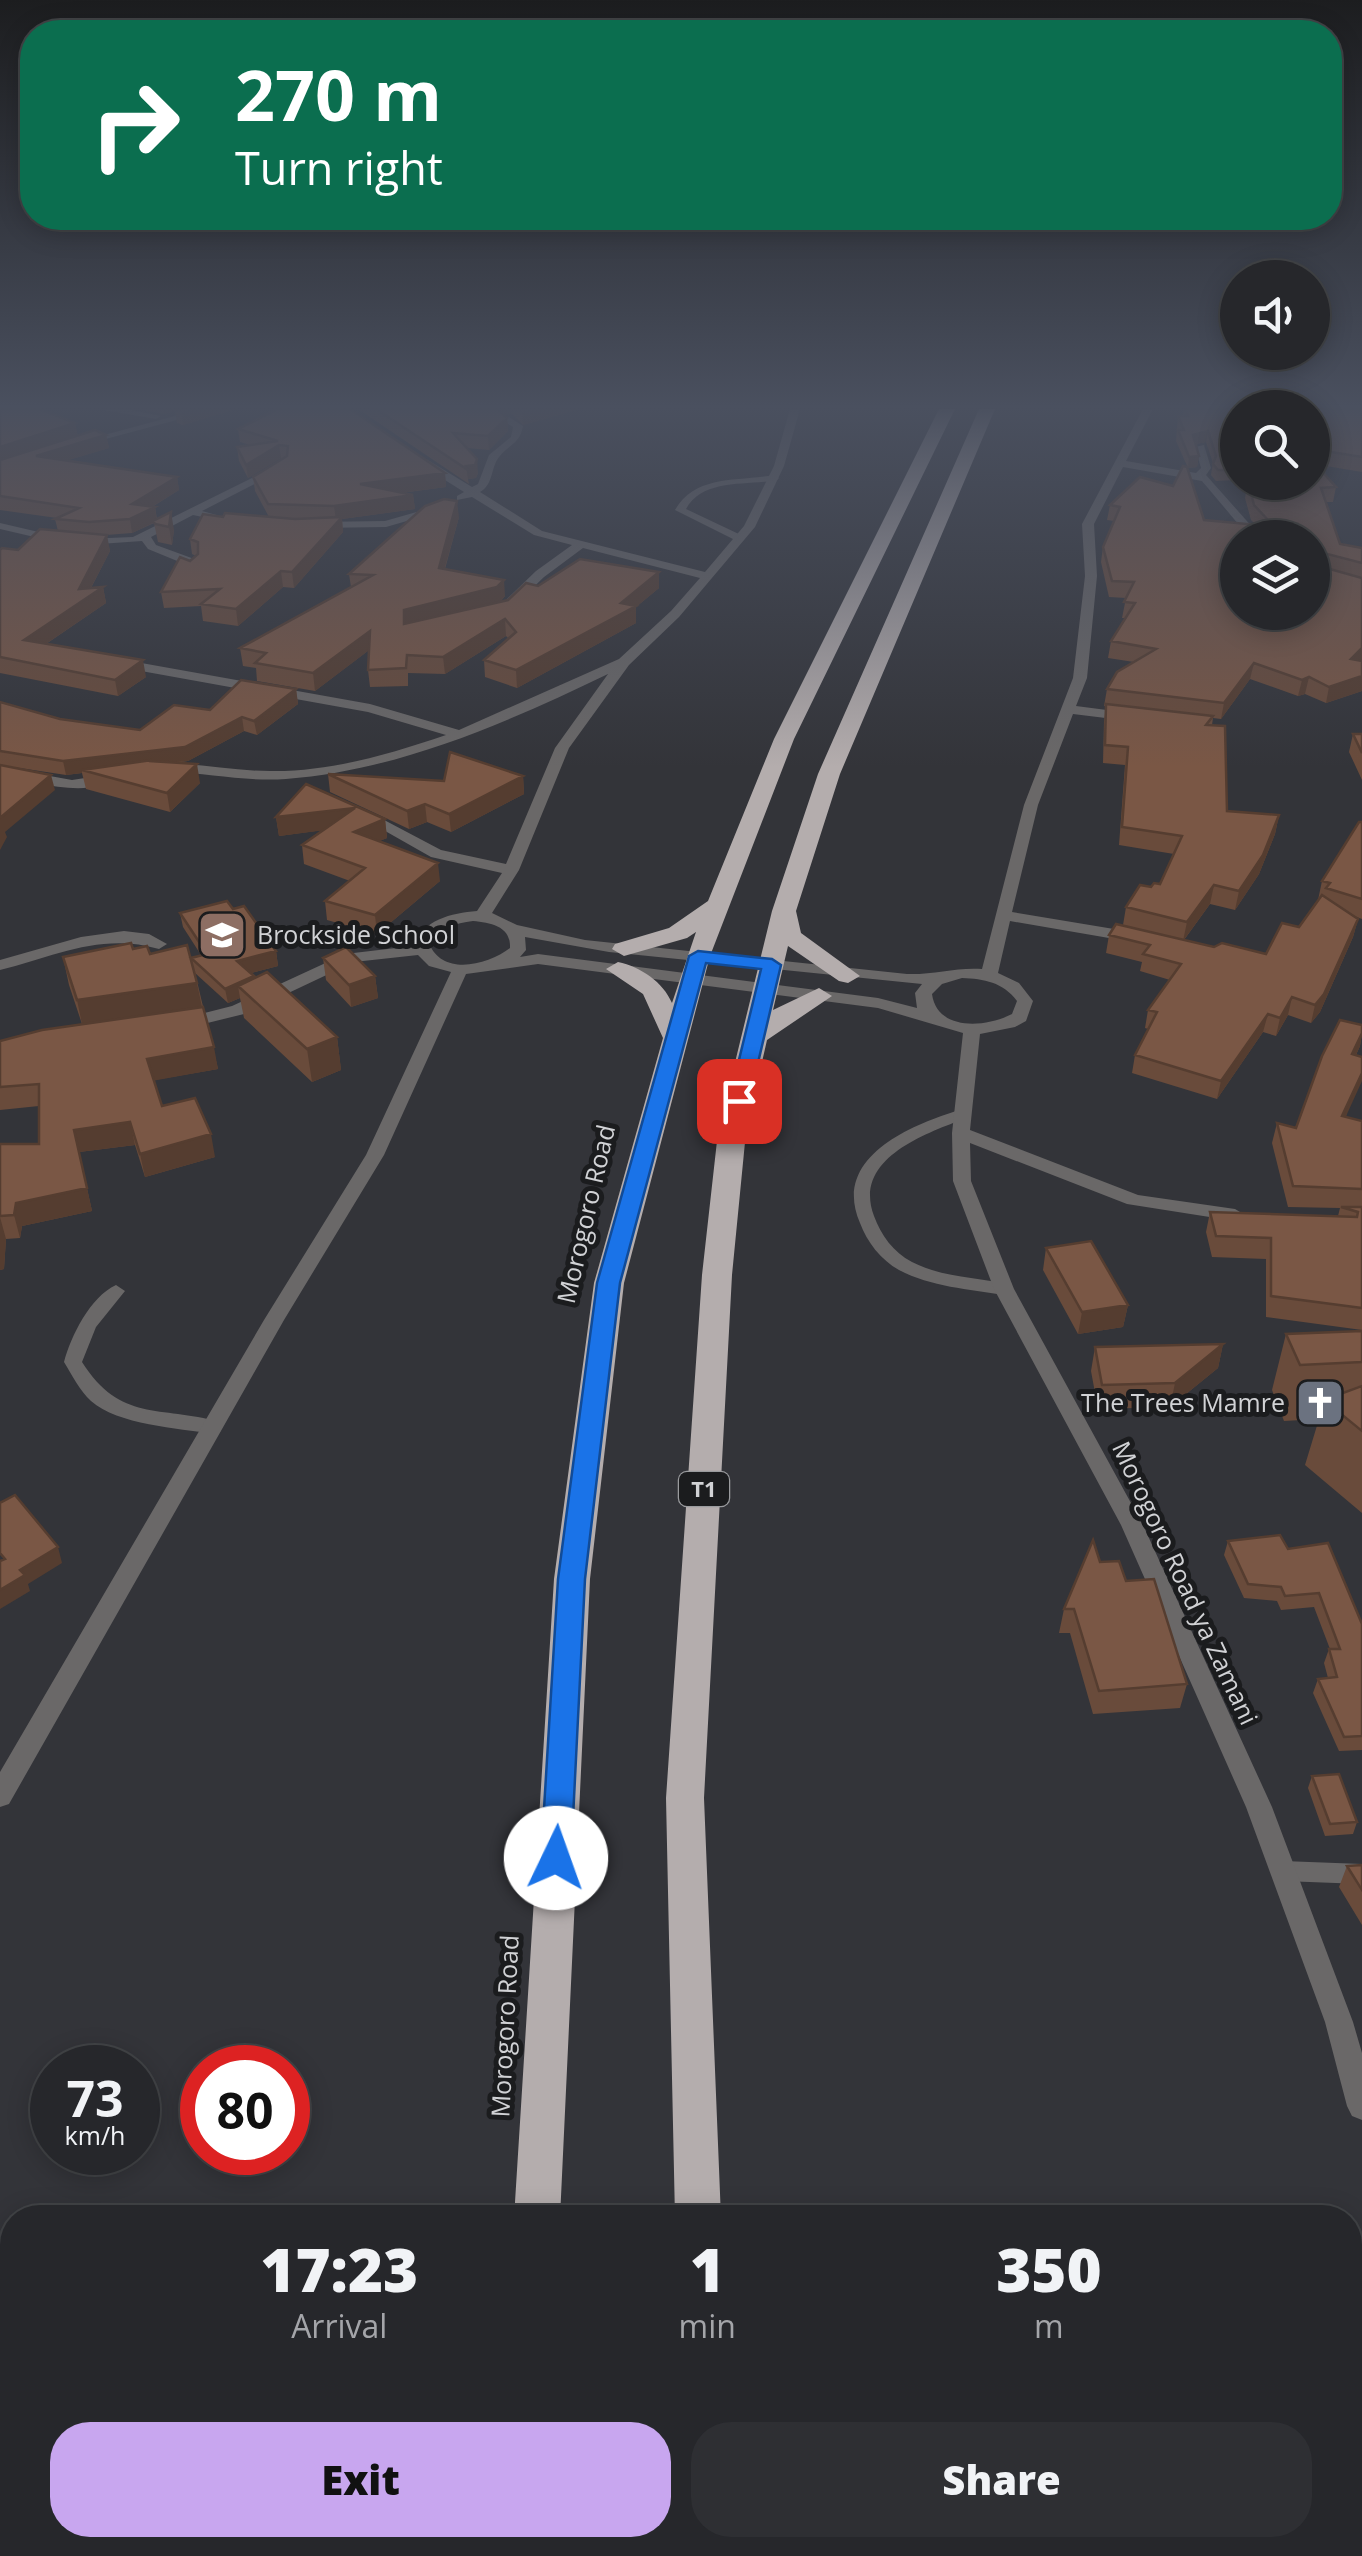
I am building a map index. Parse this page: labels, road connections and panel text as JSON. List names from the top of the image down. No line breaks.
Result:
{"streets":{"highway":["Morogoro Road","T1"],"street":["Morogoro Road ya Zamani"]},"places":{"school or university":["Brockside School"],"church":["The Trees Mamre"]},"page":{"turn":["270 m","Turn right"],"speed":"73 km/h","limit":"80","eta":["17:23","Arrival","1","min","350","m"],"buttons":["Exit","Share"]}}
